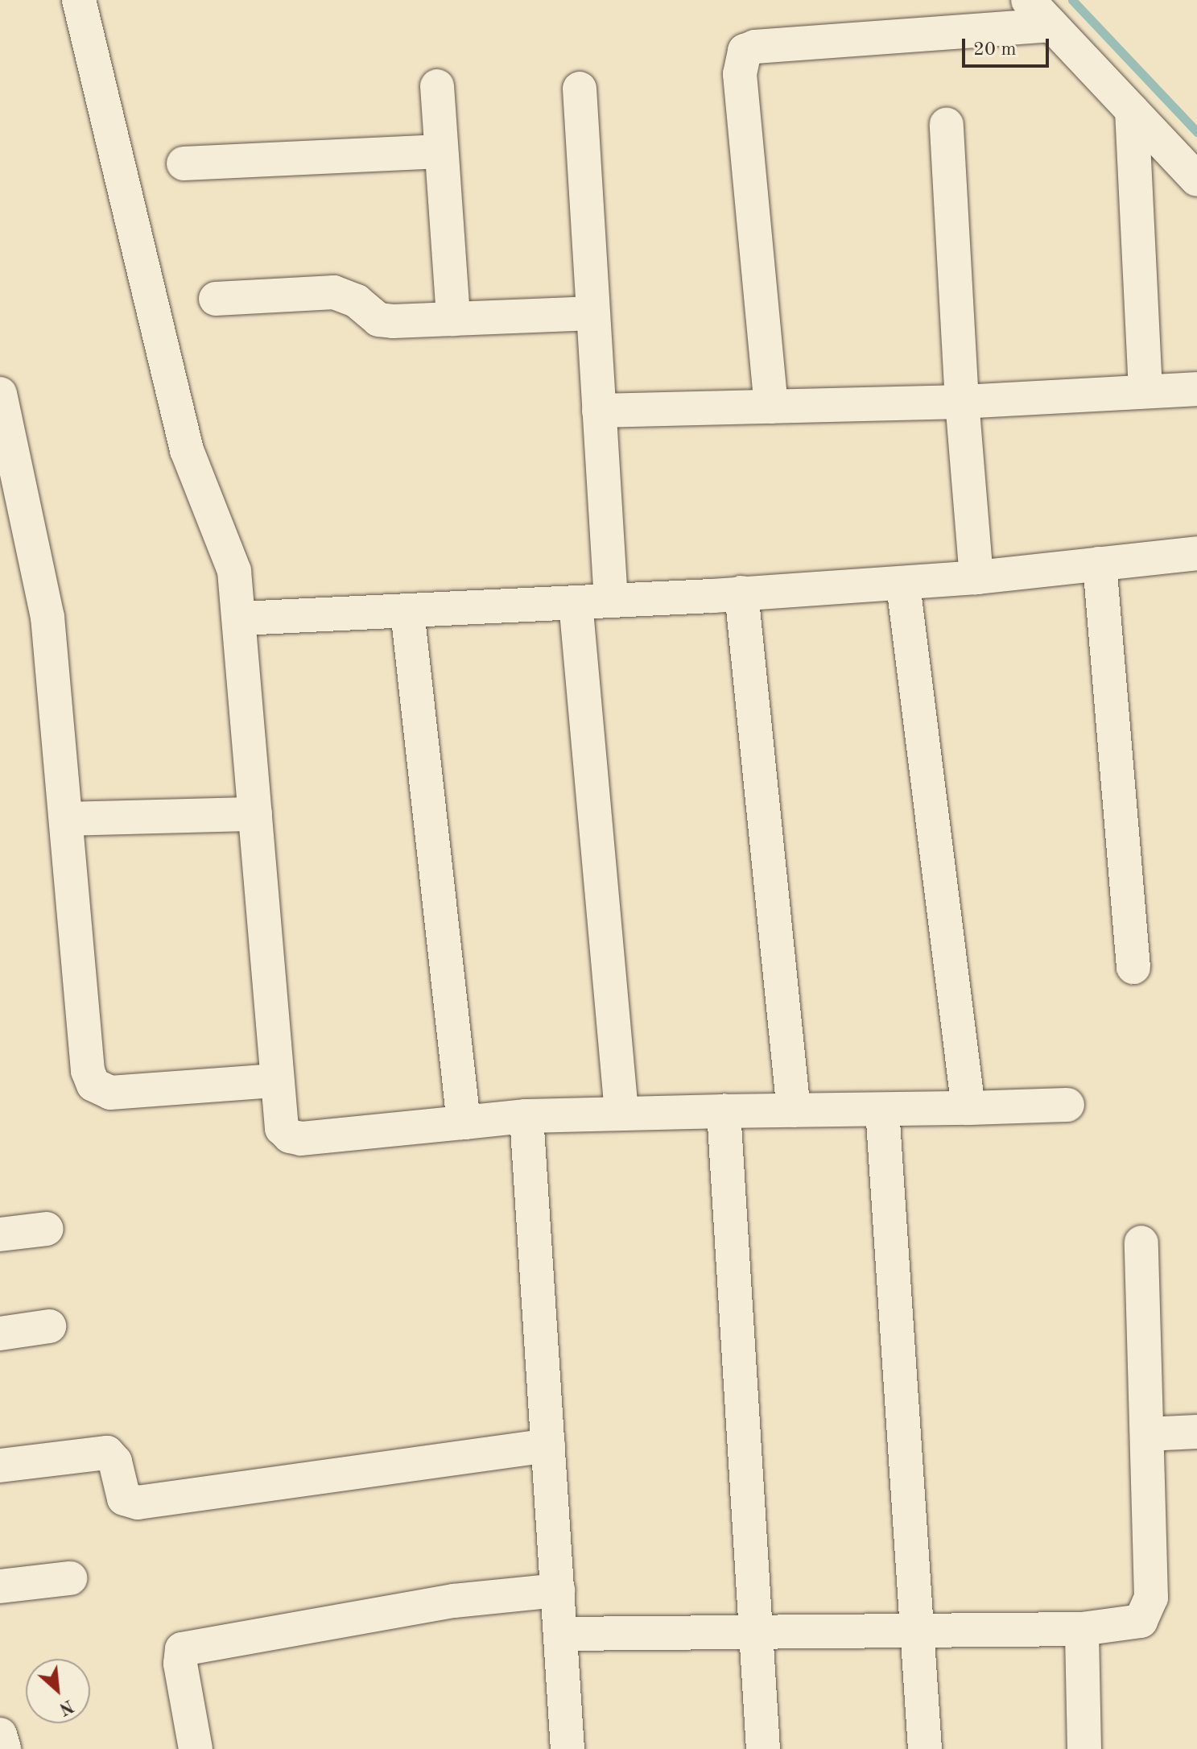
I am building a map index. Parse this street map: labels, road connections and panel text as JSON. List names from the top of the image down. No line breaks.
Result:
{"scale_bar":"20 m","north":"bottom right"}
